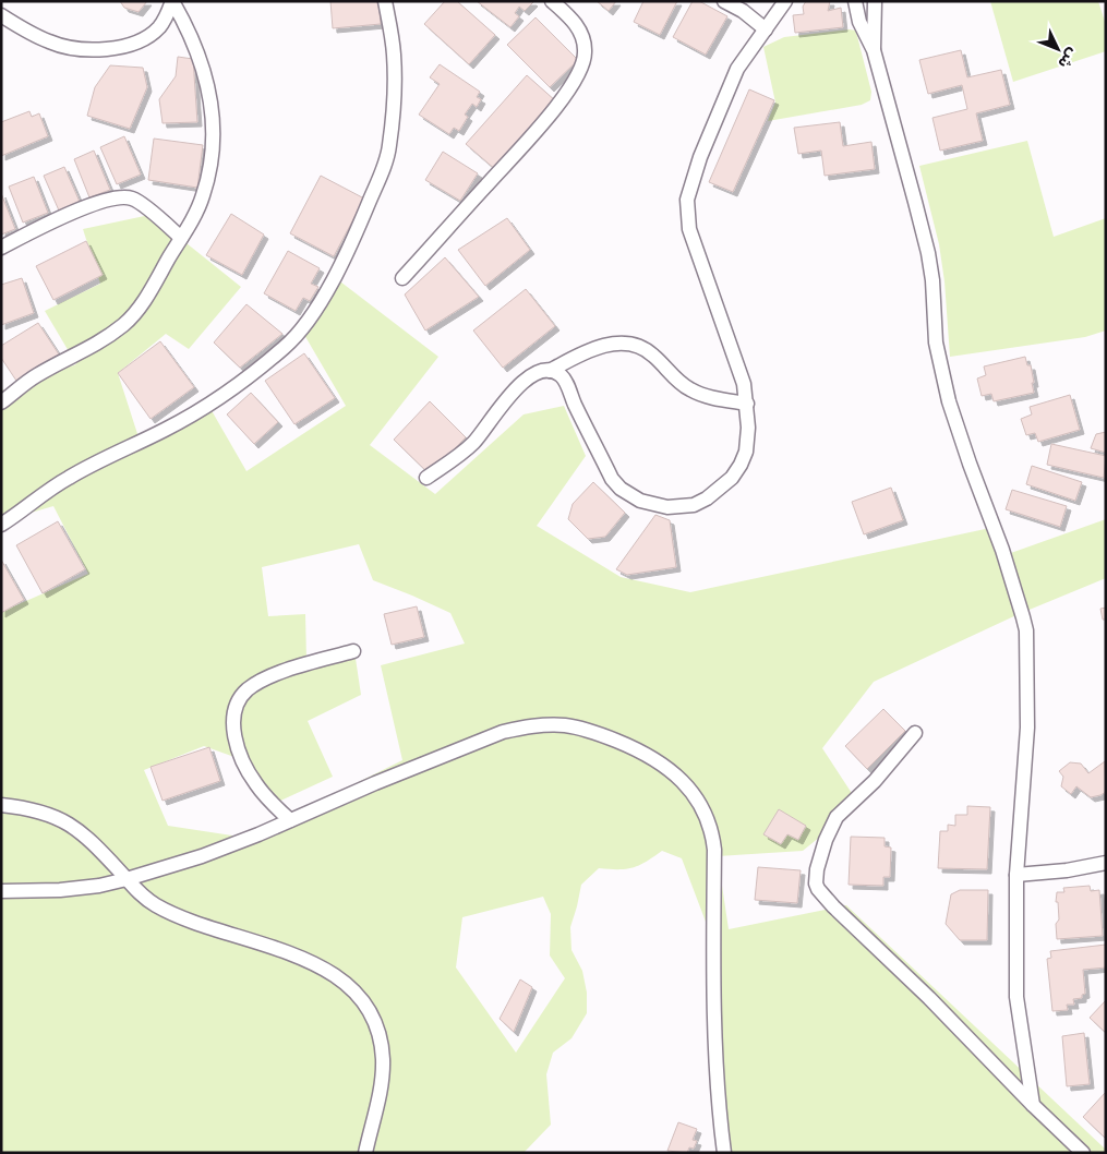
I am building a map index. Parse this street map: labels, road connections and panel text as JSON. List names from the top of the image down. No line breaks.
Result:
{"north":"bottom right"}
